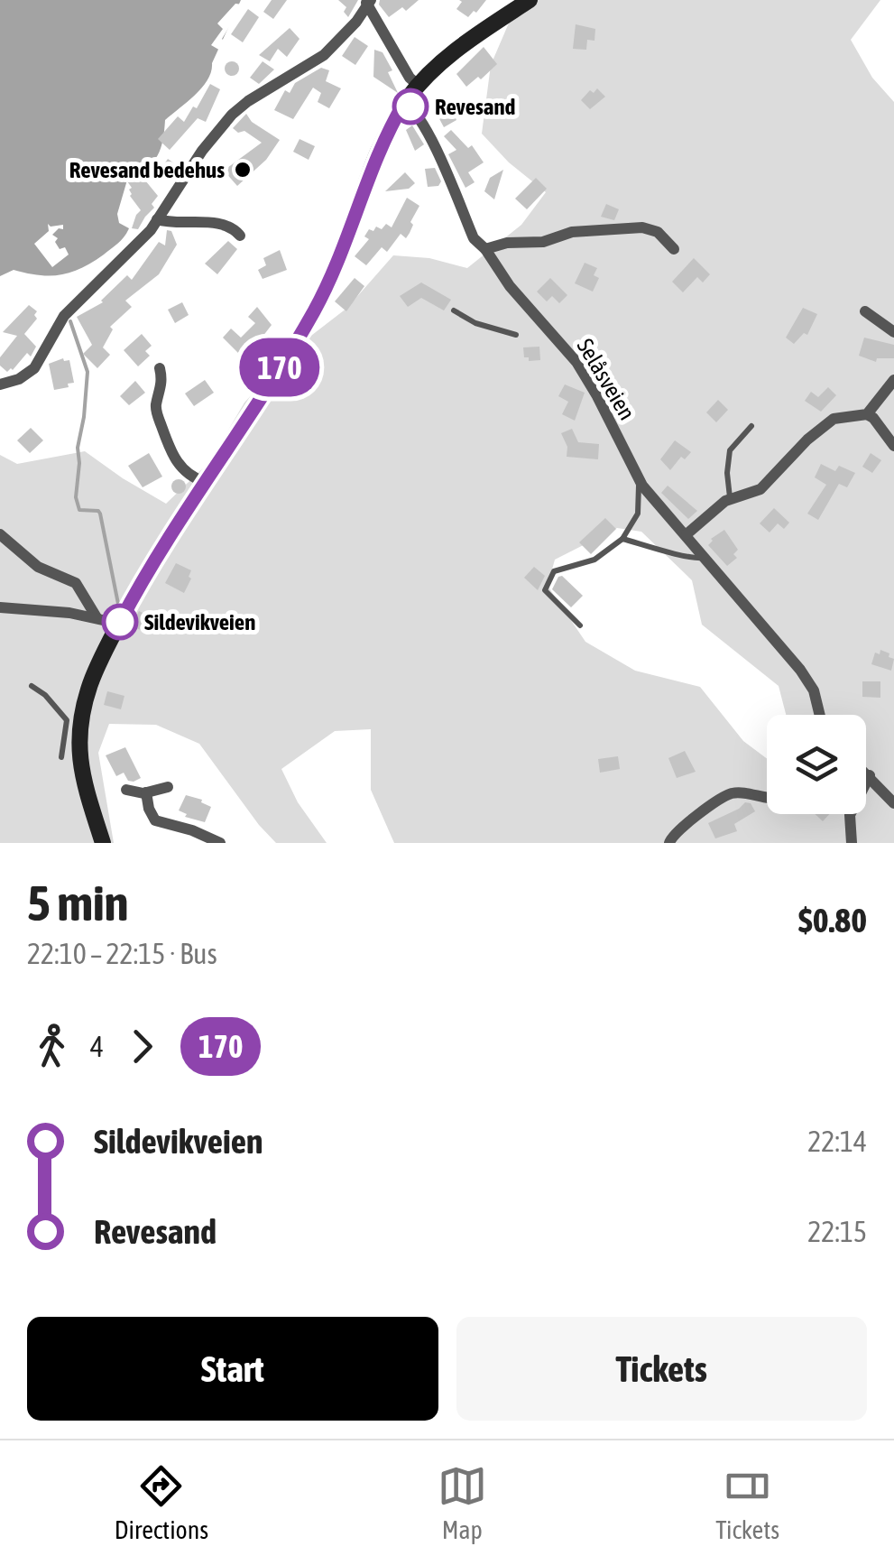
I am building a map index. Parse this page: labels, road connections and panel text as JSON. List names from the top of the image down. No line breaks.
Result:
{"streets":{"street":["Selåsveien"]},"places":["Revesand","Revesand bedehus","Sildevikveien"],"lines":["bus line 170"],"page":{"on_map":"170","heading":["5 min","22:10 – 22:15 · Bus","$0.80"],"legs":["4","170"],"list":[{"name":"Sildevikveien","value":"22:14"},{"name":"Revesand","value":"22:15"}],"buttons":["Start","Tickets"],"tabs":["Directions","Map","Tickets"]}}
